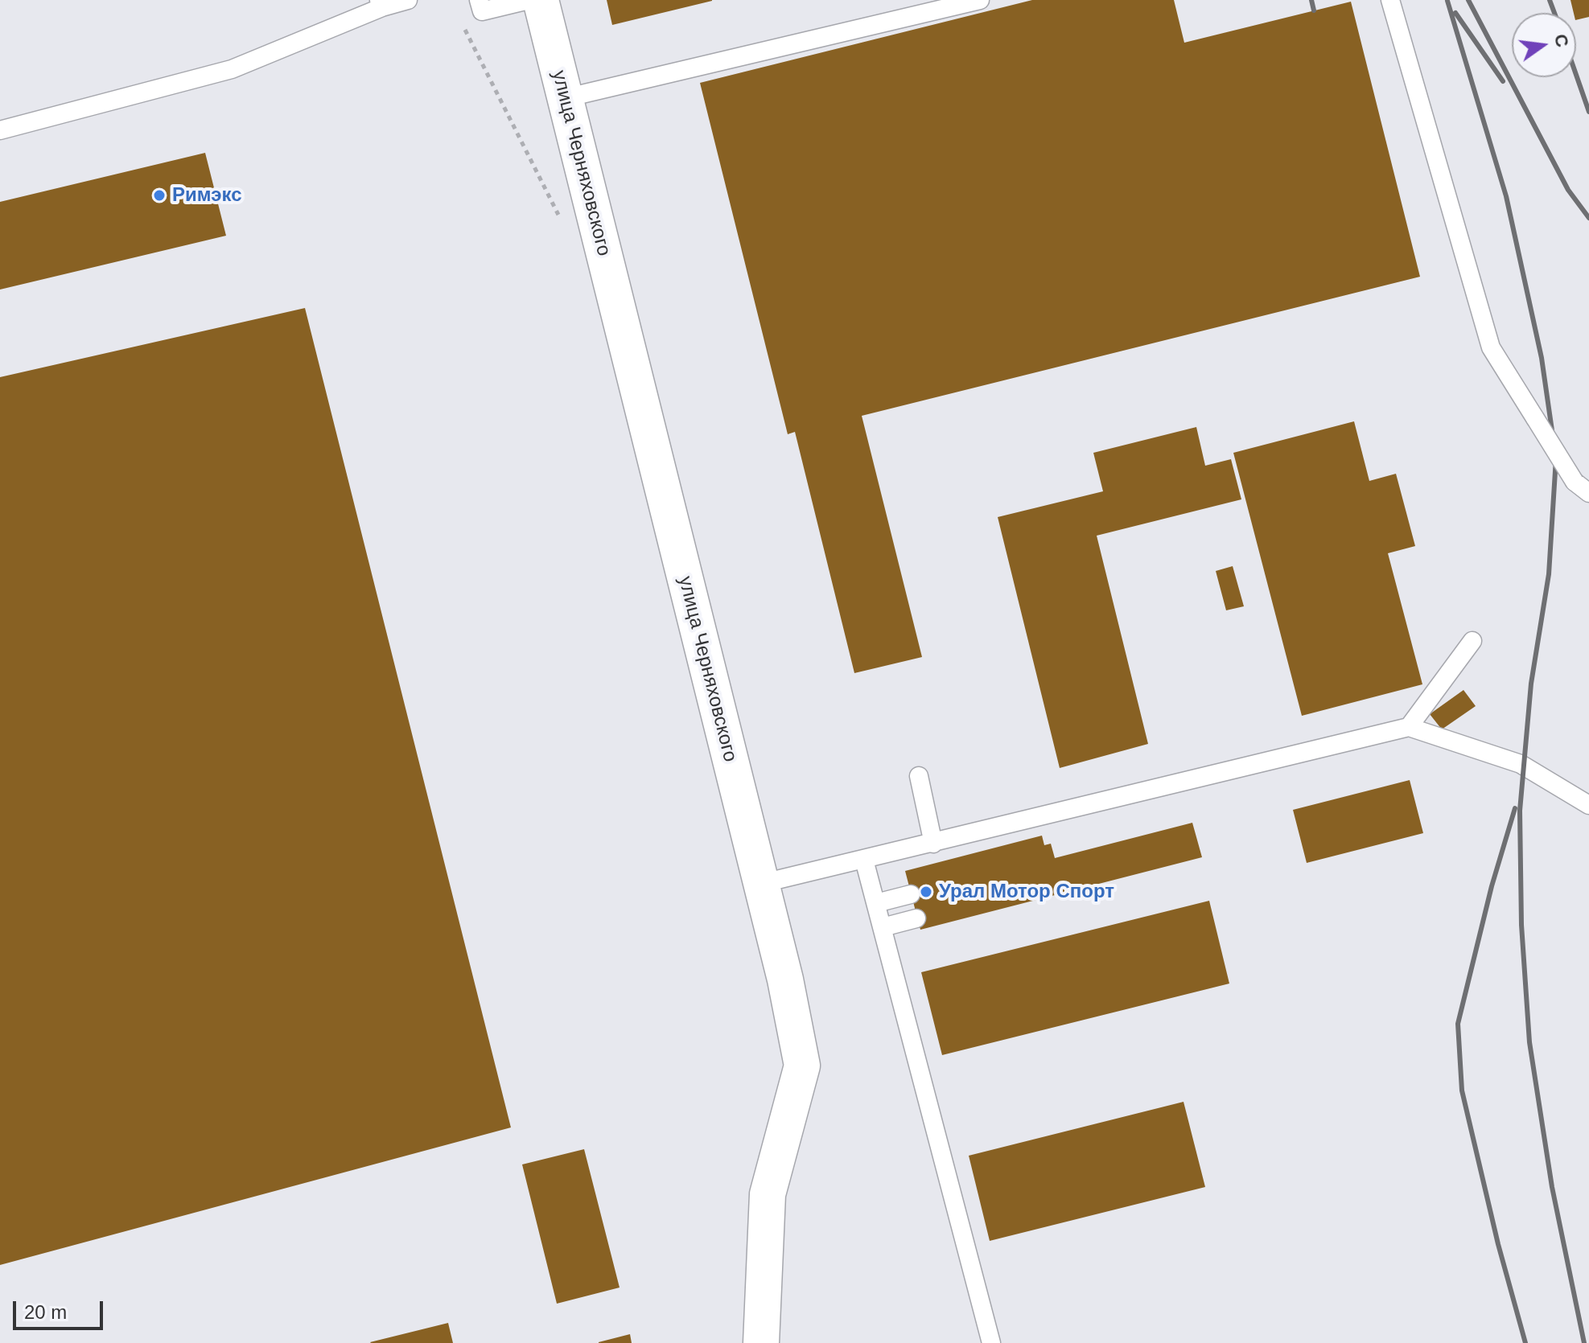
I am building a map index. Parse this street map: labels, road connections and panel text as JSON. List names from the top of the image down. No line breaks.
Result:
{"streets":{"street":["улица Черняховского"]},"places":["Римэкс","Урал Мотор Спорт"],"scale_bar":"20 m","north":"right"}
